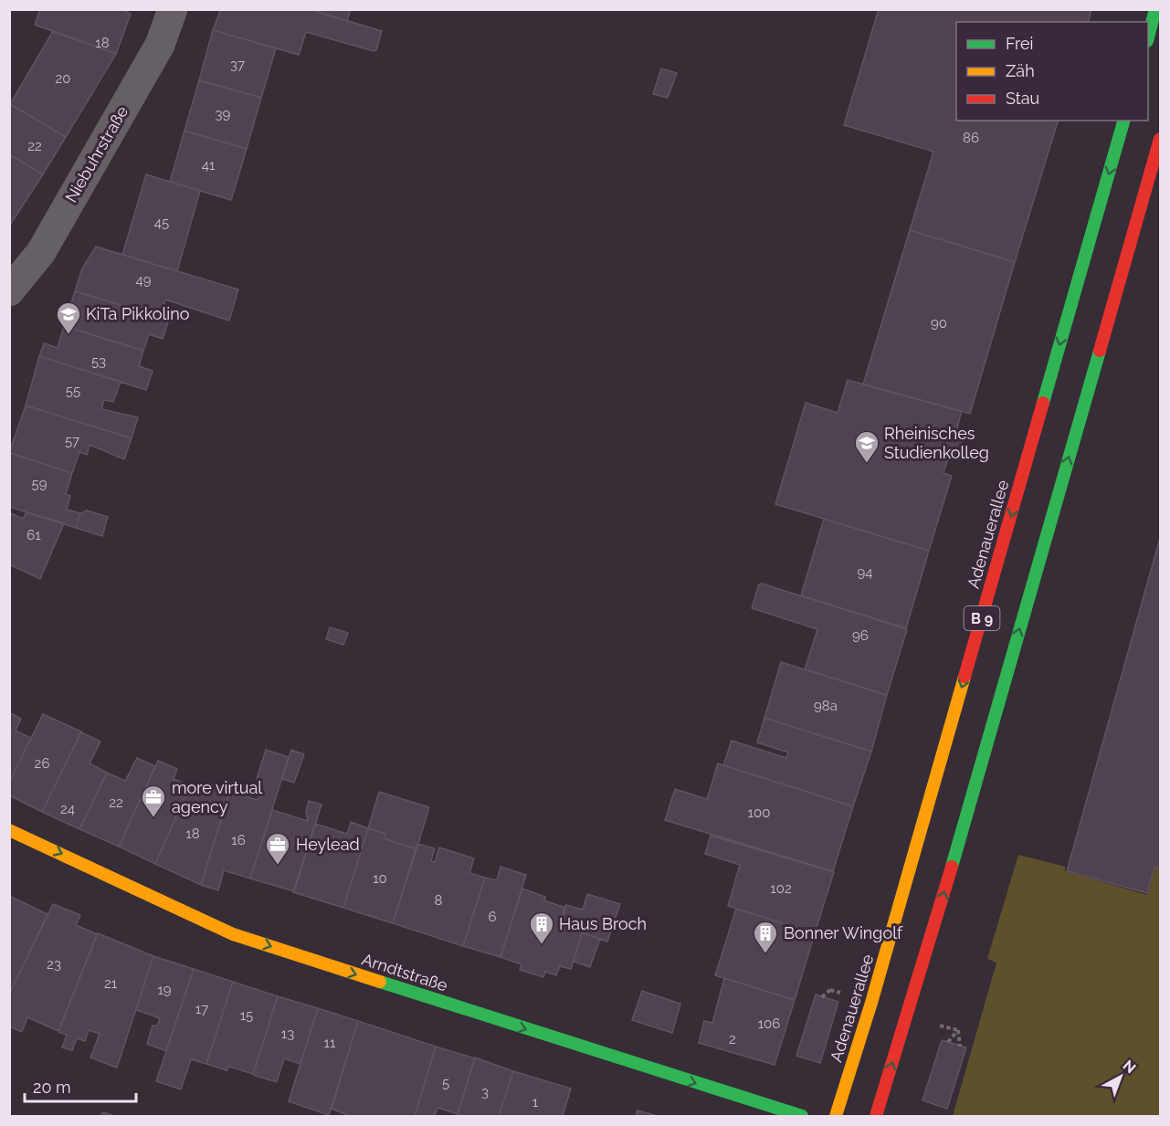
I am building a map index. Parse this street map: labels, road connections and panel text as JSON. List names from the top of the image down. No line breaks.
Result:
{"streets":{"main road":["Adenauerallee","B 9","Arndtstraße"],"street":["Niebuhrstraße"]},"one_way":["Arndtstraße"],"places":{"school or university":["KiTa Pikkolino","Rheinisches Studienkolleg"],"office":["more virtual agency","Heylead"],"building":["Haus Broch","Bonner Wingolf"]},"house_numbers":["18","37","20","39","86","22","41","45","49","90","53","55","57","59","61","94","96","98a","26","22","24","100","18","16","10","102","8","6","23","21","19","17","15","106","13","2","11","5","3","1"],"legend":["Frei","Zäh","Stau"],"scale_bar":"20 m","north":"top right"}
